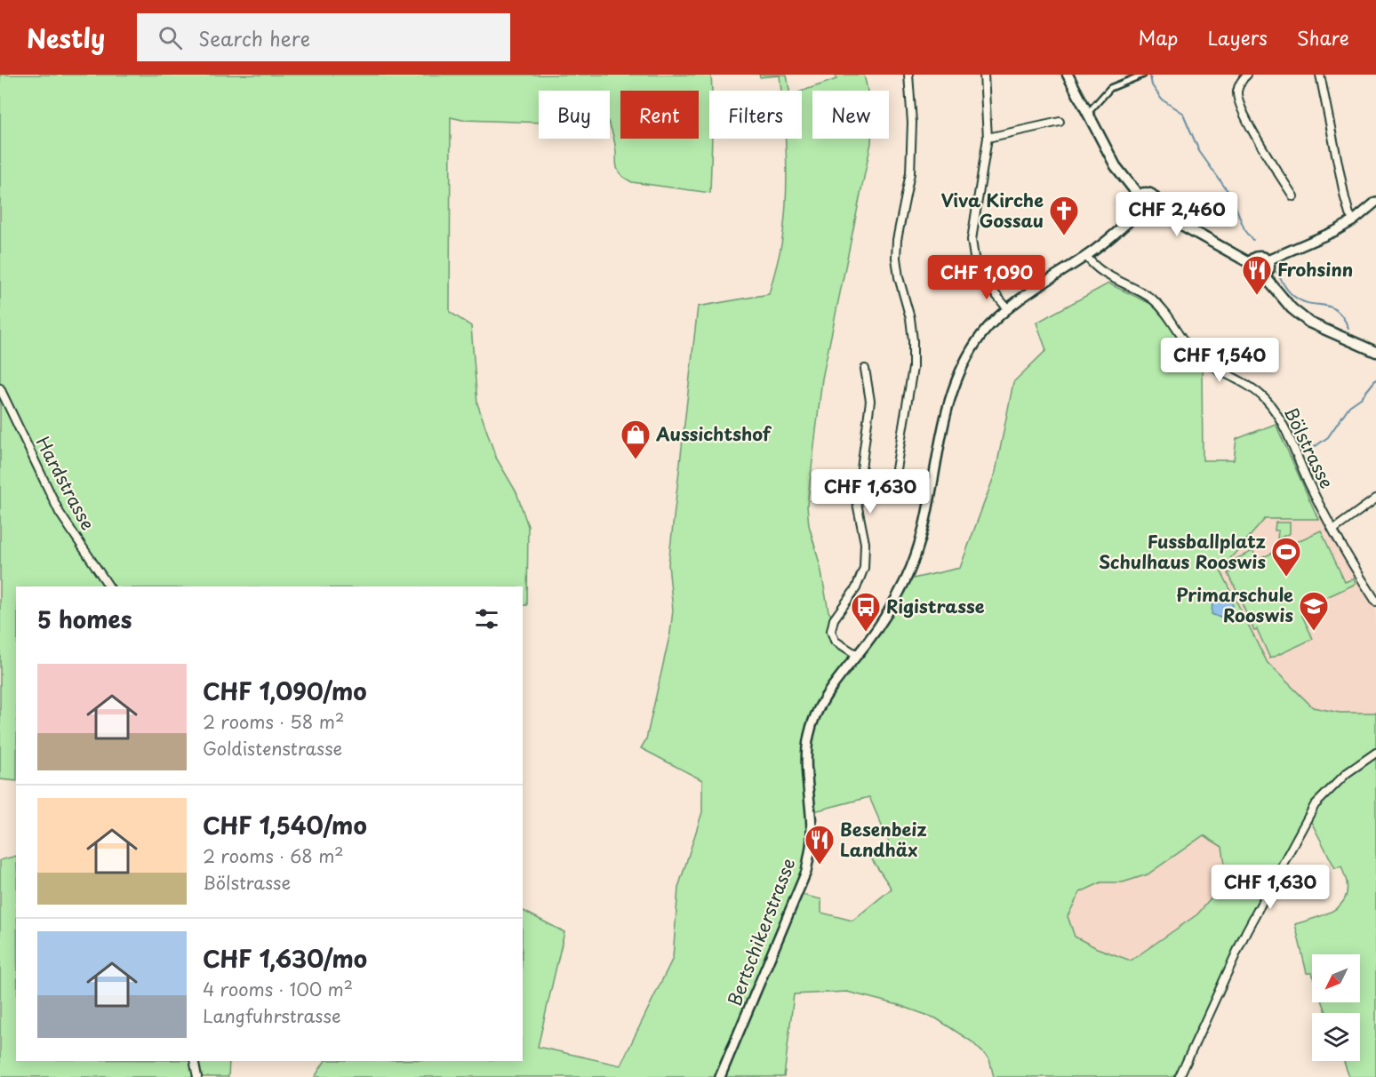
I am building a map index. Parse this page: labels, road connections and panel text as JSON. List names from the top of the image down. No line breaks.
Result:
{"streets":{"street":["Bölstrasse","Hardstrasse","Bertschikerstrasse"]},"crossings":[["Bölstrasse","Bertschikerstrasse"]],"places":{"church":["Viva Kirche Gossau"],"restaurant":["Frohsinn","Besenbeiz Landhäx"],"shop":["Aussichtshof"],"sports":["Fussballplatz Schulhaus Rooswis"],"school or university":["Primarschule Rooswis"],"bus stop":["Rigistrasse"]},"north":"bottom left","page":{"header":"Nestly","search":"Search here","nav":["Map","Layers","Share"],"chip":["Buy","Rent","Filters","New"],"price":["CHF 2,460","CHF 1,090","CHF 1,540","CHF 1,630","CHF 1,630"],"heading":"5 homes","list":[{"name":"CHF 1,090/mo","note":"2 rooms · 58 m² · Goldistenstrasse"},{"name":"CHF 1,540/mo","note":"2 rooms · 68 m² · Bölstrasse"},{"name":"CHF 1,630/mo","note":"4 rooms · 100 m² · Langfuhrstrasse"}]}}
